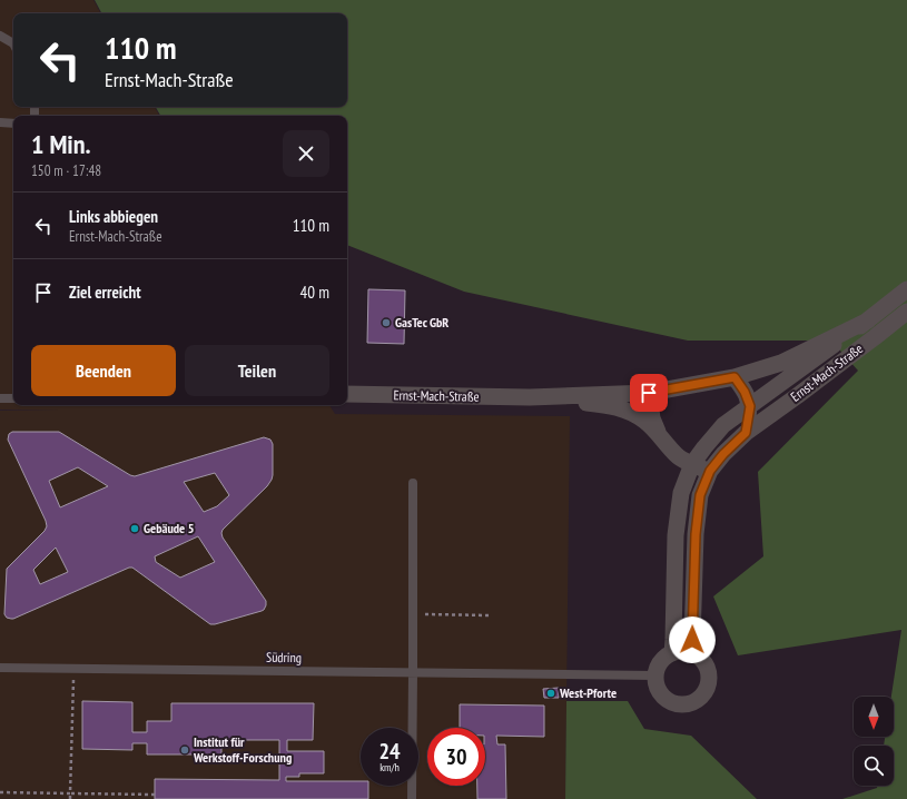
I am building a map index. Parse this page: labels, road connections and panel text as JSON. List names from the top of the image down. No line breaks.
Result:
{"streets":{"street":["Ernst-Mach-Straße"],"lane":["Südring"]},"crossings":[["Ernst-Mach-Straße","Südring"]],"places":["GasTec GbR","Gebäude 5","West-Pforte","Institut für Werkstoff-Forschung"],"north":"bottom","page":{"turn":["110 m","Ernst-Mach-Straße"],"heading":["1 Min.","150 m · 17:48"],"list":[{"name":"Links abbiegen","note":"Ernst-Mach-Straße","value":"110 m"},{"name":"Ziel erreicht","value":"40 m"}],"buttons":["Beenden","Teilen"],"speed":"24 km/h","limit":"30"}}
